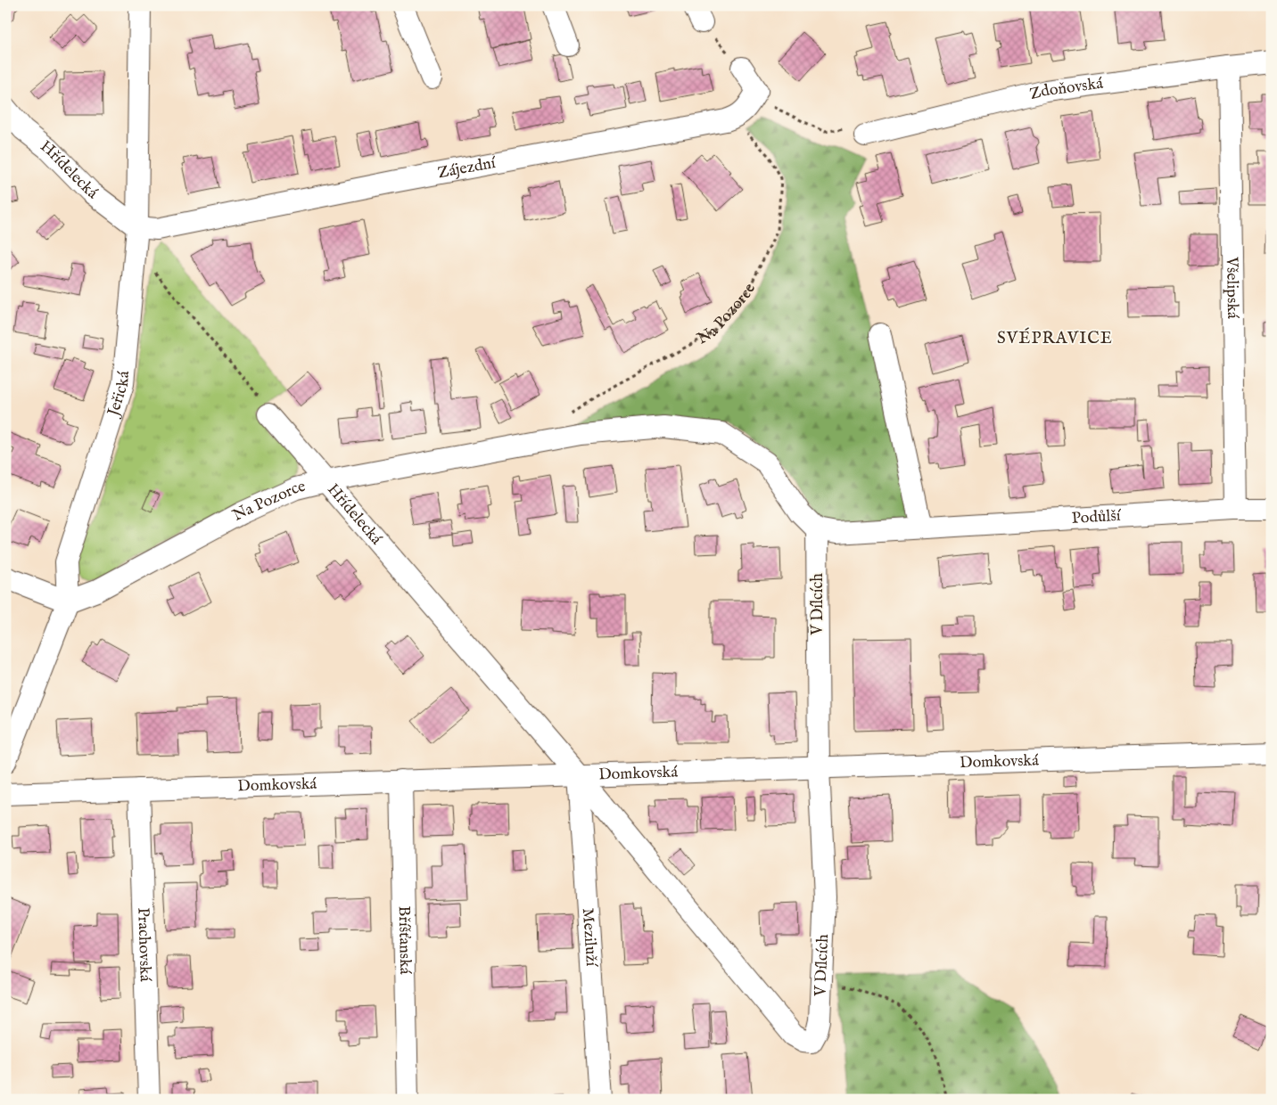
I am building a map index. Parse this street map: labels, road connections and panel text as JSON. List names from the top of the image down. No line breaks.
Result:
{"streets":{"street":["Zdoňovská","Zájezdní","Hřídelecká","Všelipská","Na Pozorce","Jeřická","Podůlší","V Dílcích","Domkovská","Meziluží","Bříšťanská","Prachovská"]},"crossings":[["Zdoňovská","Všelipská"],["Zájezdní","Hřídelecká"],["Zájezdní","Na Pozorce"],["Zájezdní","Jeřická"],["Hřídelecká","Na Pozorce"],["Hřídelecká","Jeřická"],["Hřídelecká","V Dílcích"],["Hřídelecká","Domkovská"],["Hřídelecká","Meziluží"],["Všelipská","Podůlší"],["Na Pozorce","Jeřická"],["Na Pozorce","Podůlší"],["Na Pozorce","V Dílcích"],["Podůlší","V Dílcích"],["V Dílcích","Domkovská"],["V Dílcích","Meziluží"],["Domkovská","Meziluží"],["Domkovská","Bříšťanská"],["Domkovská","Prachovská"]],"districts":["SVÉPRAVICE"]}
